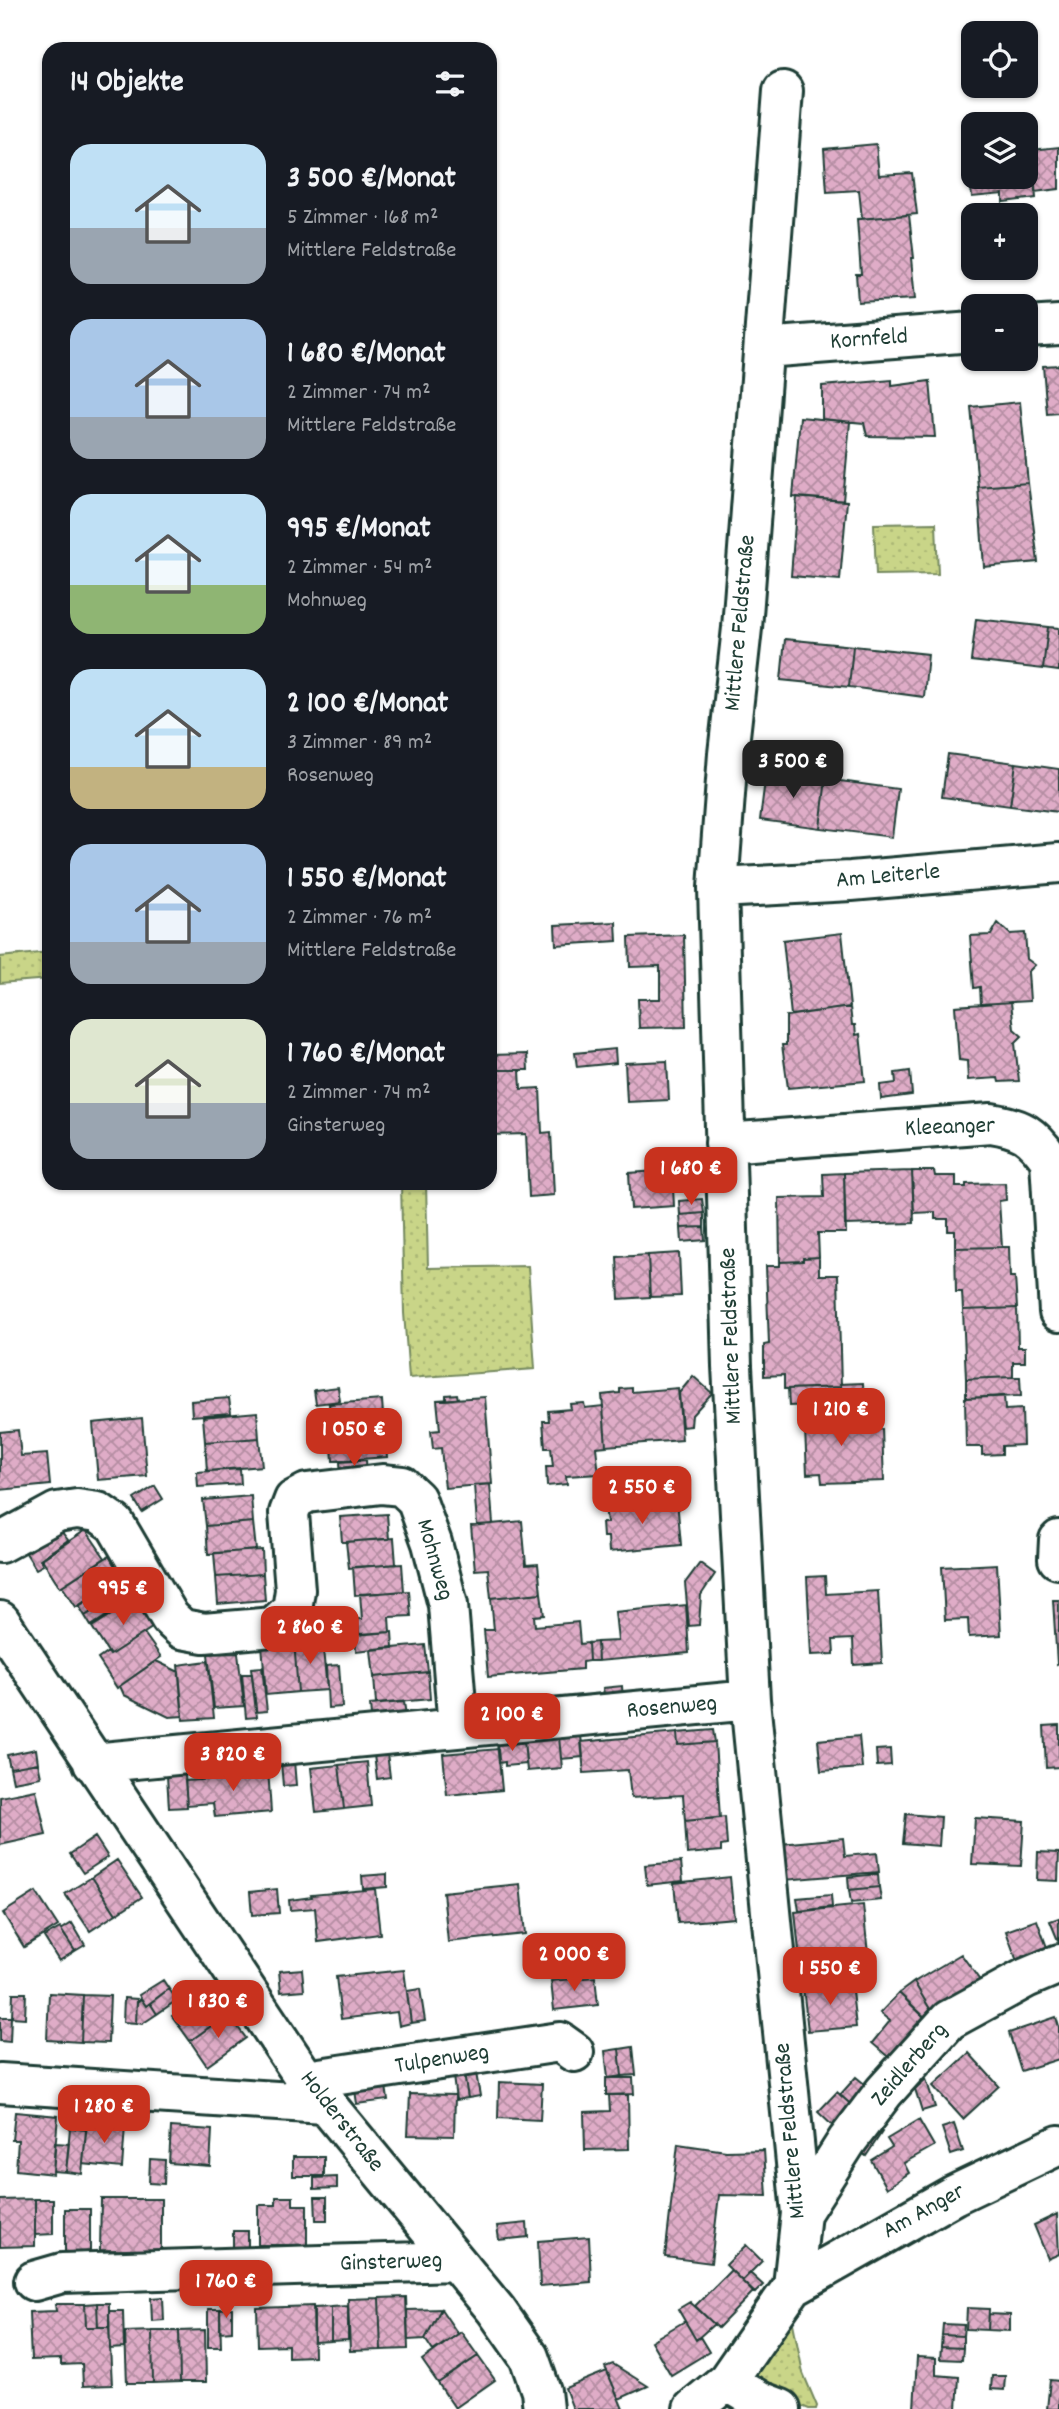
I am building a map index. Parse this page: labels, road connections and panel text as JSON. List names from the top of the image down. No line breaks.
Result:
{"streets":{"street":["Kornfeld","Mittlere Feldstraße","Am Leiterle","Kleeanger","Mohnweg","Rosenweg","Tulpenweg","Zeidlerberg","Holderstraße","Am Anger","Ginsterweg"]},"crossings":[["Kornfeld","Mittlere Feldstraße"],["Mittlere Feldstraße","Am Leiterle"],["Mittlere Feldstraße","Kleeanger"],["Mittlere Feldstraße","Rosenweg"],["Mittlere Feldstraße","Zeidlerberg"],["Mittlere Feldstraße","Am Anger"],["Mohnweg","Rosenweg"],["Rosenweg","Holderstraße"],["Tulpenweg","Holderstraße"],["Holderstraße","Ginsterweg"]],"page":{"map_buttons":["+","−"],"heading":"14 Objekte","list":[{"name":"3 500 €/Monat","note":"5 Zimmer · 168 m² · Mittlere Feldstraße"},{"name":"1 680 €/Monat","note":"2 Zimmer · 74 m² · Mittlere Feldstraße"},{"name":"995 €/Monat","note":"2 Zimmer · 54 m² · Mohnweg"},{"name":"2 100 €/Monat","note":"3 Zimmer · 89 m² · Rosenweg"},{"name":"1 550 €/Monat","note":"2 Zimmer · 76 m² · Mittlere Feldstraße"},{"name":"1 760 €/Monat","note":"2 Zimmer · 74 m² · Ginsterweg"}],"price":["3 500 €","1 680 €","1 210 €","1 050 €","2 550 €","995 €","2 860 €","2 100 €","3 820 €","2 000 €","1 550 €","1 830 €","1 280 €","1 760 €"]}}
